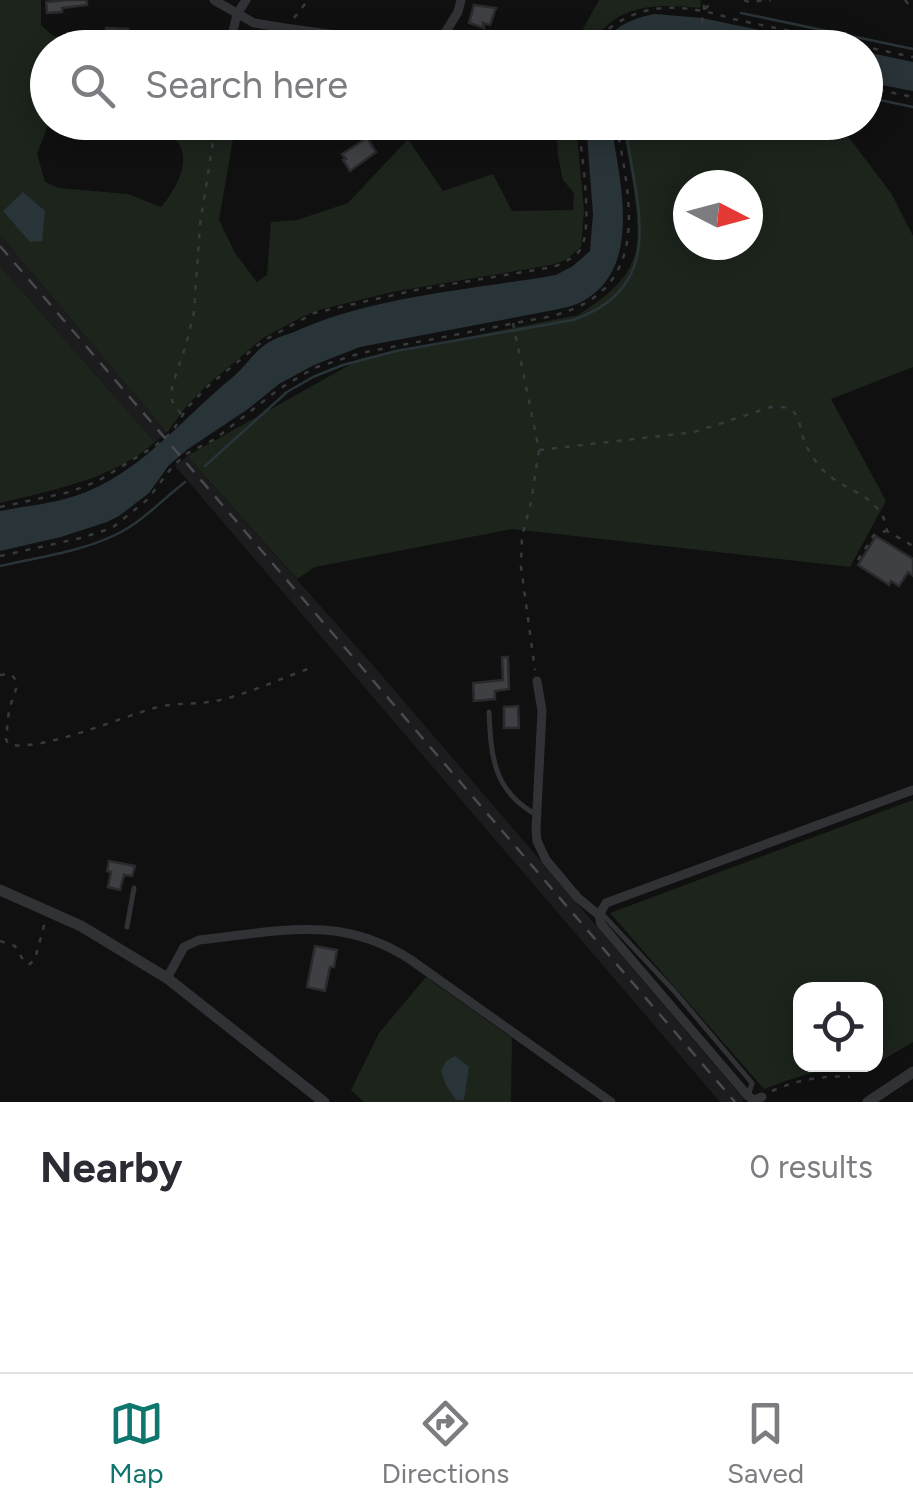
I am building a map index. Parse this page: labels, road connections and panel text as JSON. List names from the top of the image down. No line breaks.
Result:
{"north":"right","page":{"search":"Search here","heading":["Nearby","0 results"],"nav":["Map","Directions","Saved"]}}
